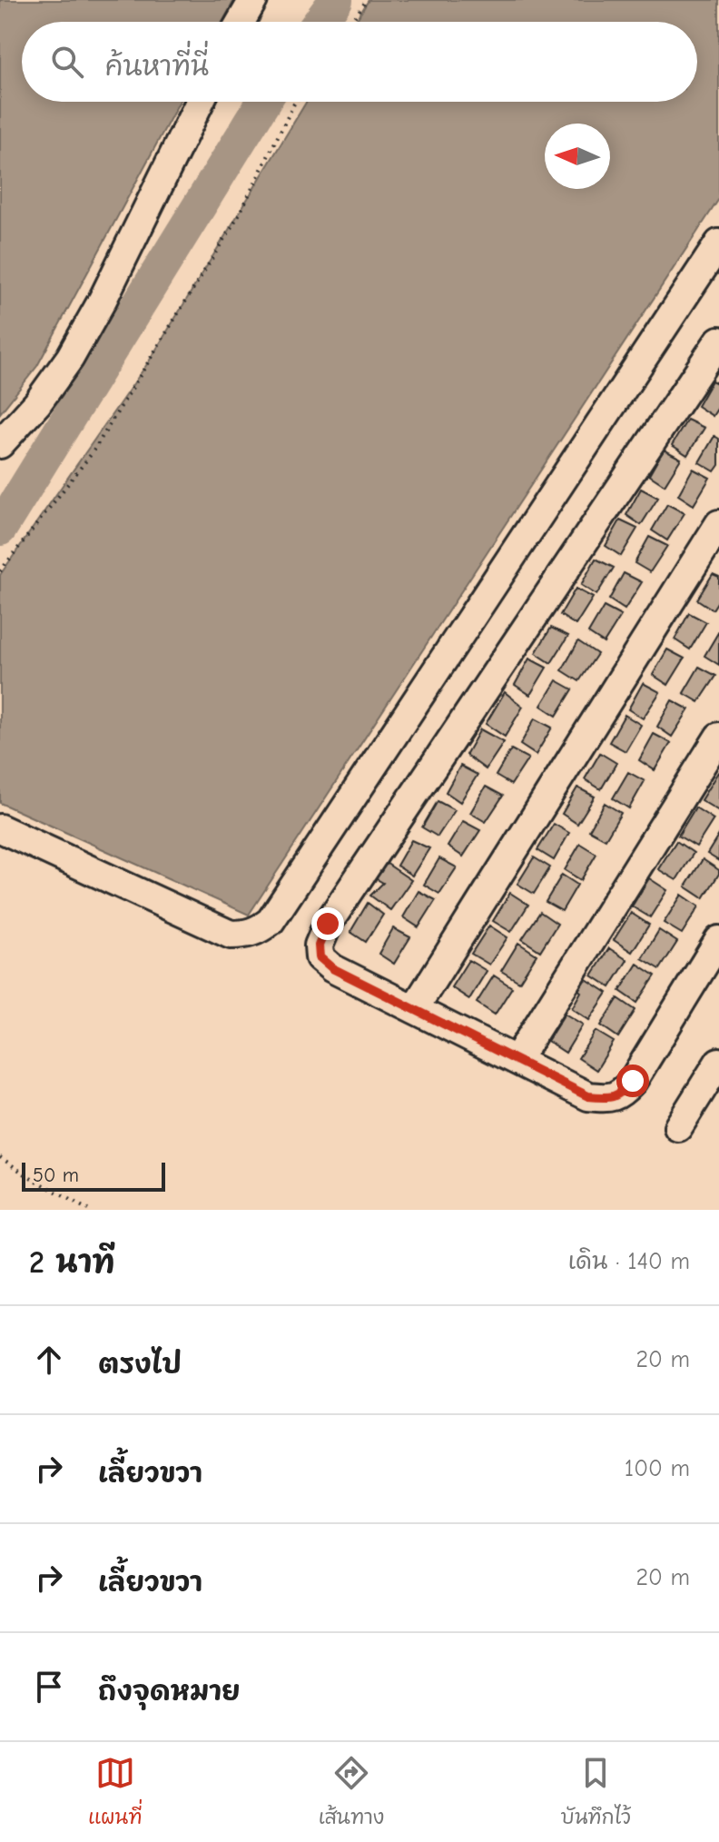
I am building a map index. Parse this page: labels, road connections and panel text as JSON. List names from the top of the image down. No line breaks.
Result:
{"scale_bar":"50 m","north":"left","page":{"search":"ค้นหาที่นี่","scale":"50 m","heading":["2 นาที","เดิน · 140 m"],"list":[["ตรงไป","20 m"],["เลี้ยวขวา","100 m"],["เลี้ยวขวา","20 m"],"ถึงจุดหมาย"],"nav":["แผนที่","เส้นทาง","บันทึกไว้"]}}
